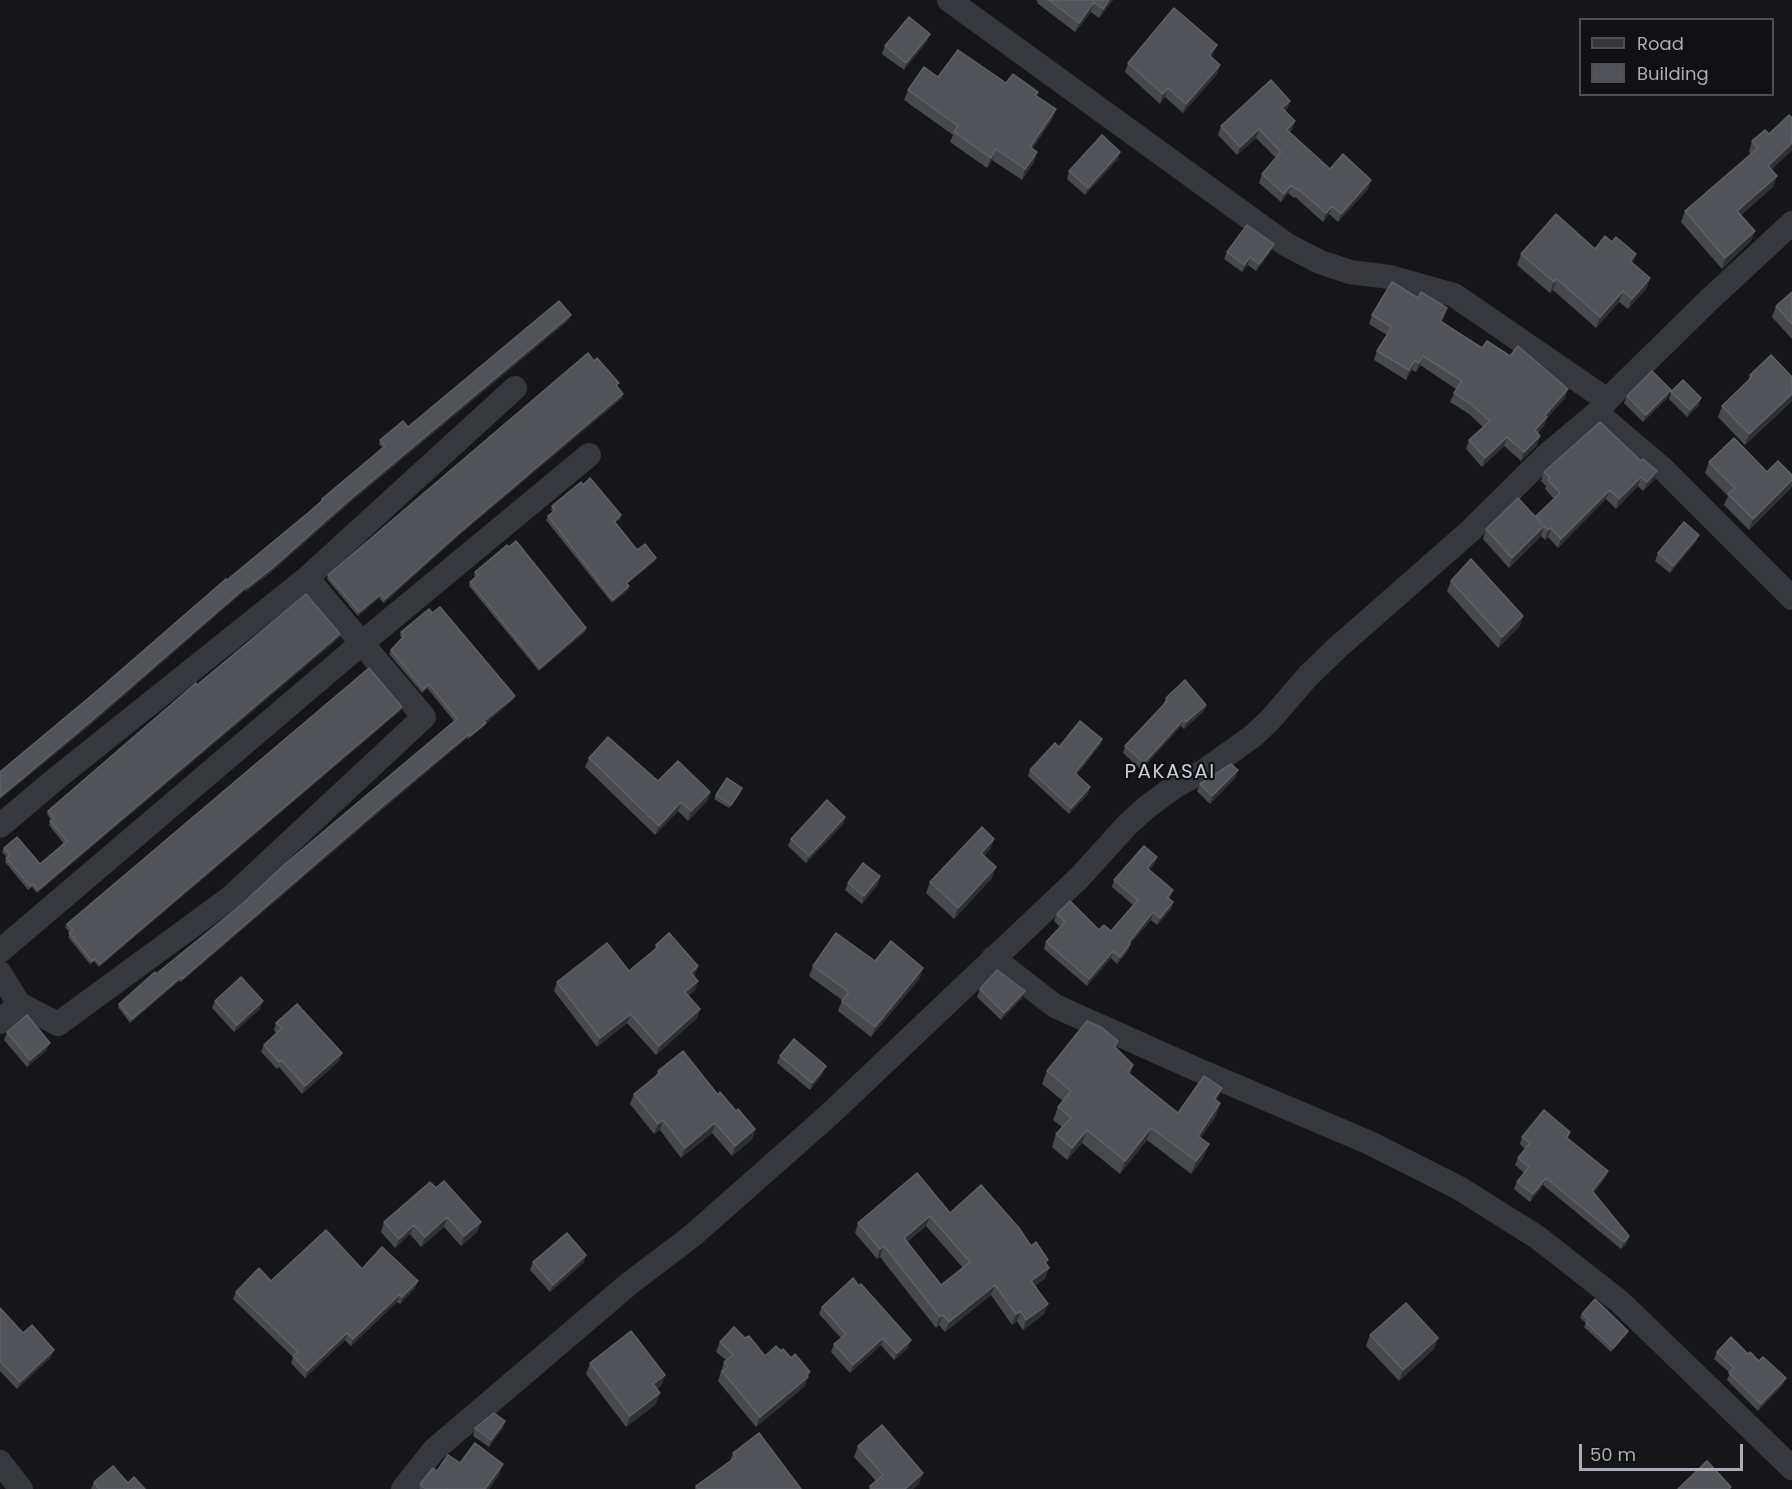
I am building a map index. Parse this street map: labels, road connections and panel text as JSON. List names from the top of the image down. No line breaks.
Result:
{"districts":["PAKASAI"],"legend":["Road","Building"],"scale_bar":"50 m"}
